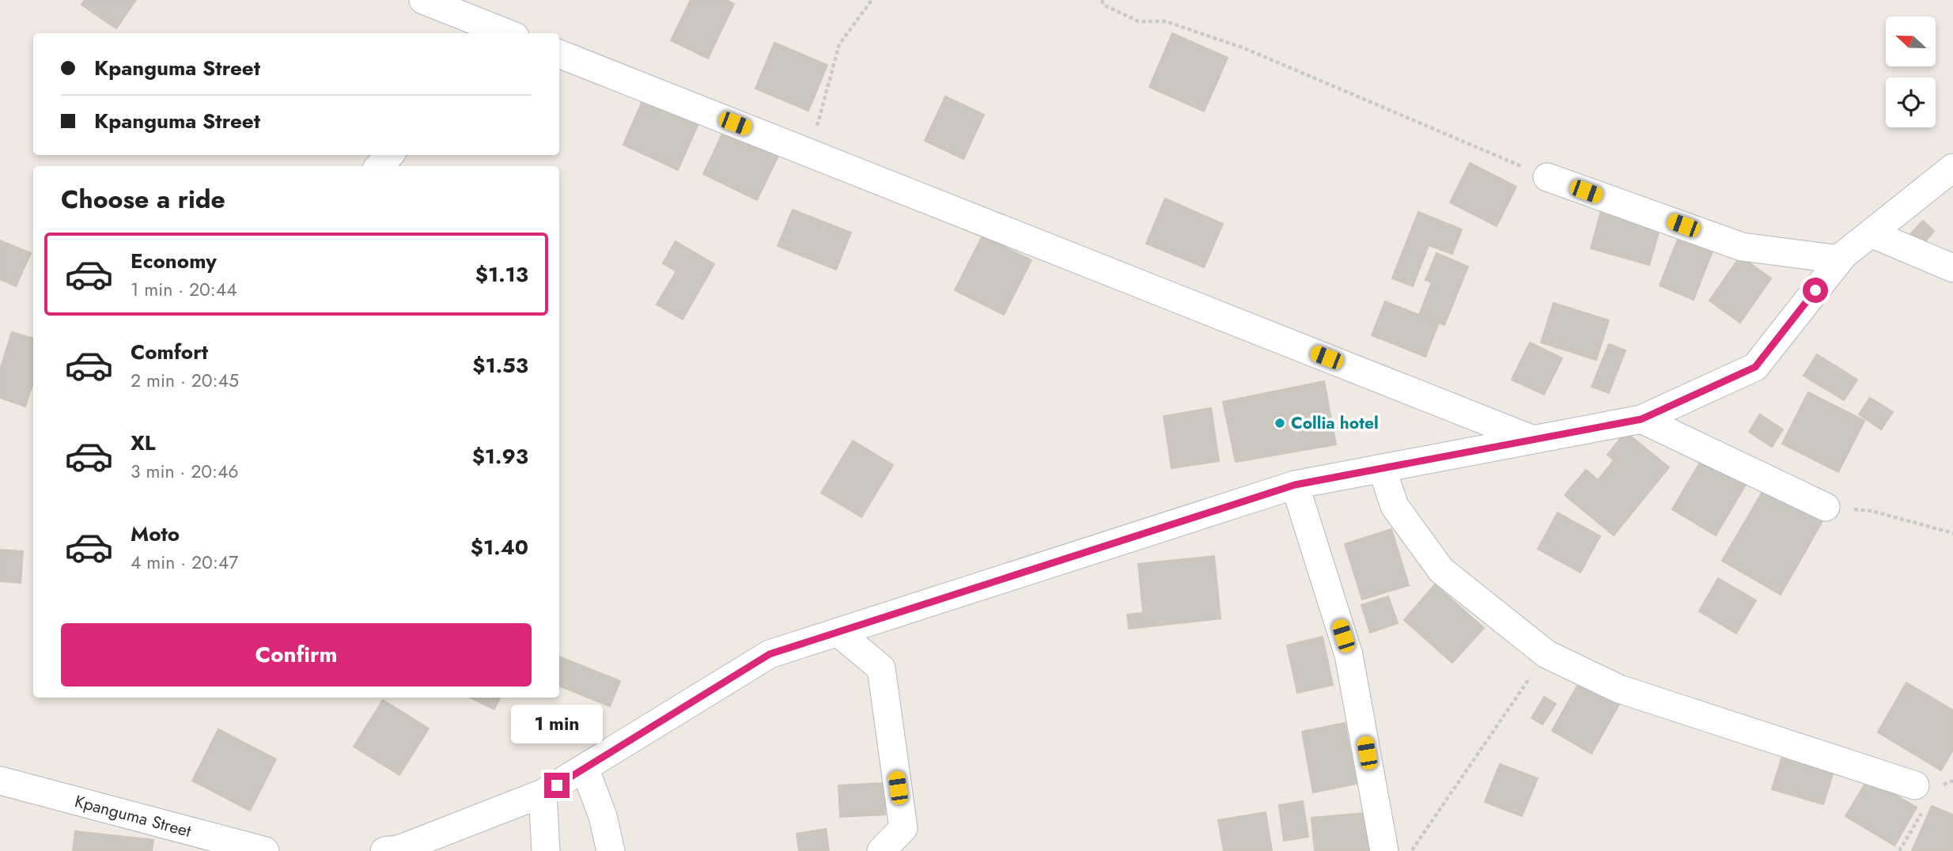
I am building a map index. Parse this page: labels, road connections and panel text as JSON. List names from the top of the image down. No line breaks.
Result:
{"streets":{"street":["Kpanguma Street"]},"places":["Collia hotel"],"north":"left","page":{"banner":["Kpanguma Street","Kpanguma Street"],"heading":"Choose a ride","list":[{"name":"Economy","note":"1 min · 20:44","value":"$1.13"},{"name":"Comfort","note":"2 min · 20:45","value":"$1.53"},{"name":"XL","note":"3 min · 20:46","value":"$1.93"},{"name":"Moto","note":"4 min · 20:47","value":"$1.40"}],"buttons":"Confirm","bubble":"1 min"}}
